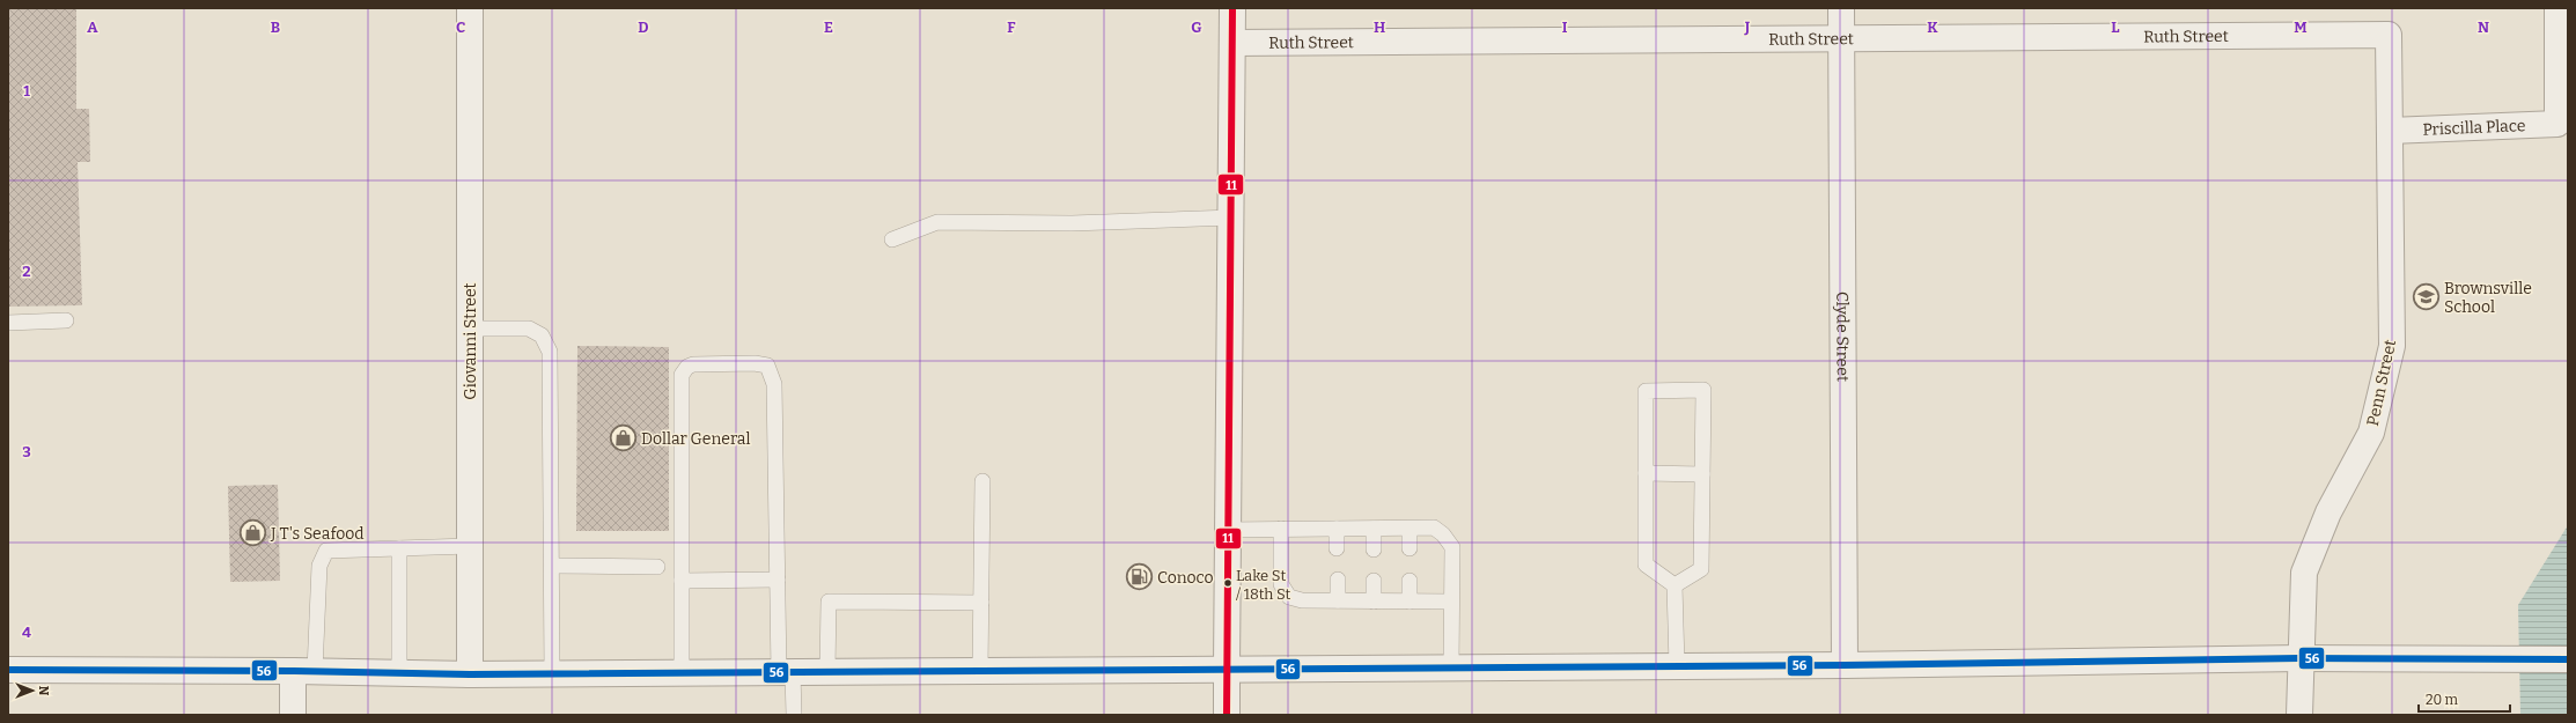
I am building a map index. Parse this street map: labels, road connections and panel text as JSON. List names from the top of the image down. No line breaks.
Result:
{"streets":{"street":["Ruth Street","Priscilla Place","Clyde Street","Giovanni Street","Penn Street"]},"crossings":[["Ruth Street","Clyde Street"],["Ruth Street","Penn Street"],["Priscilla Place","Penn Street"]],"places":{"school or university":["Brownsville School"],"shop":["Dollar General","J T's Seafood"],"fuel station":["Conoco"],"other":["Lake St / 18th St"]},"lines":["transit line 11","transit line 56"],"scale_bar":"20 m","north":"right","grid":{"columns":["A","B","C","D","E","F","G","H","I","J","K","L","M","N"],"rows":["1","2","3","4"]}}
